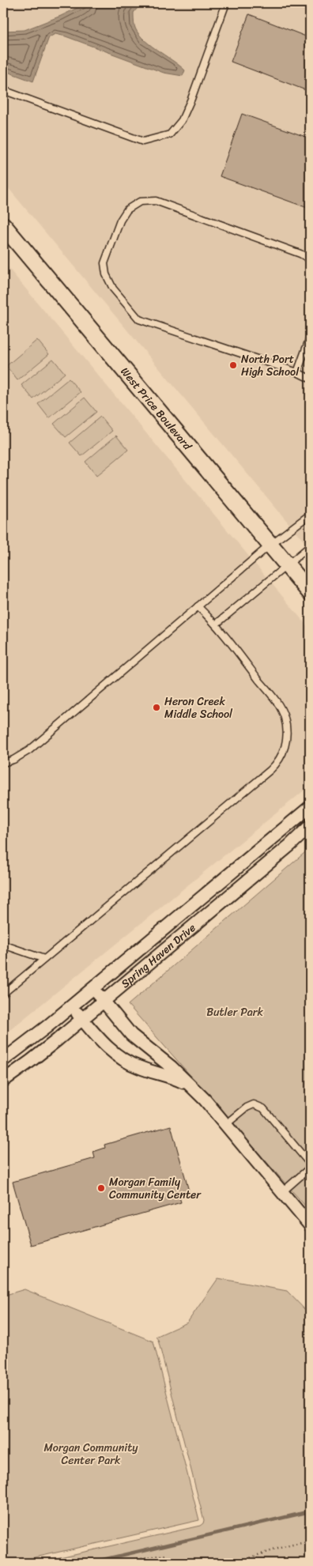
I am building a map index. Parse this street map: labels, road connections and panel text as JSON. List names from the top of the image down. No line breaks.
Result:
{"streets":{"street":["West Price Boulevard","Spring Haven Drive"]},"parks":["Butler Park","Morgan Community Center Park"],"places":["North Port High School","Heron Creek Middle School","Morgan Family Community Center"]}
